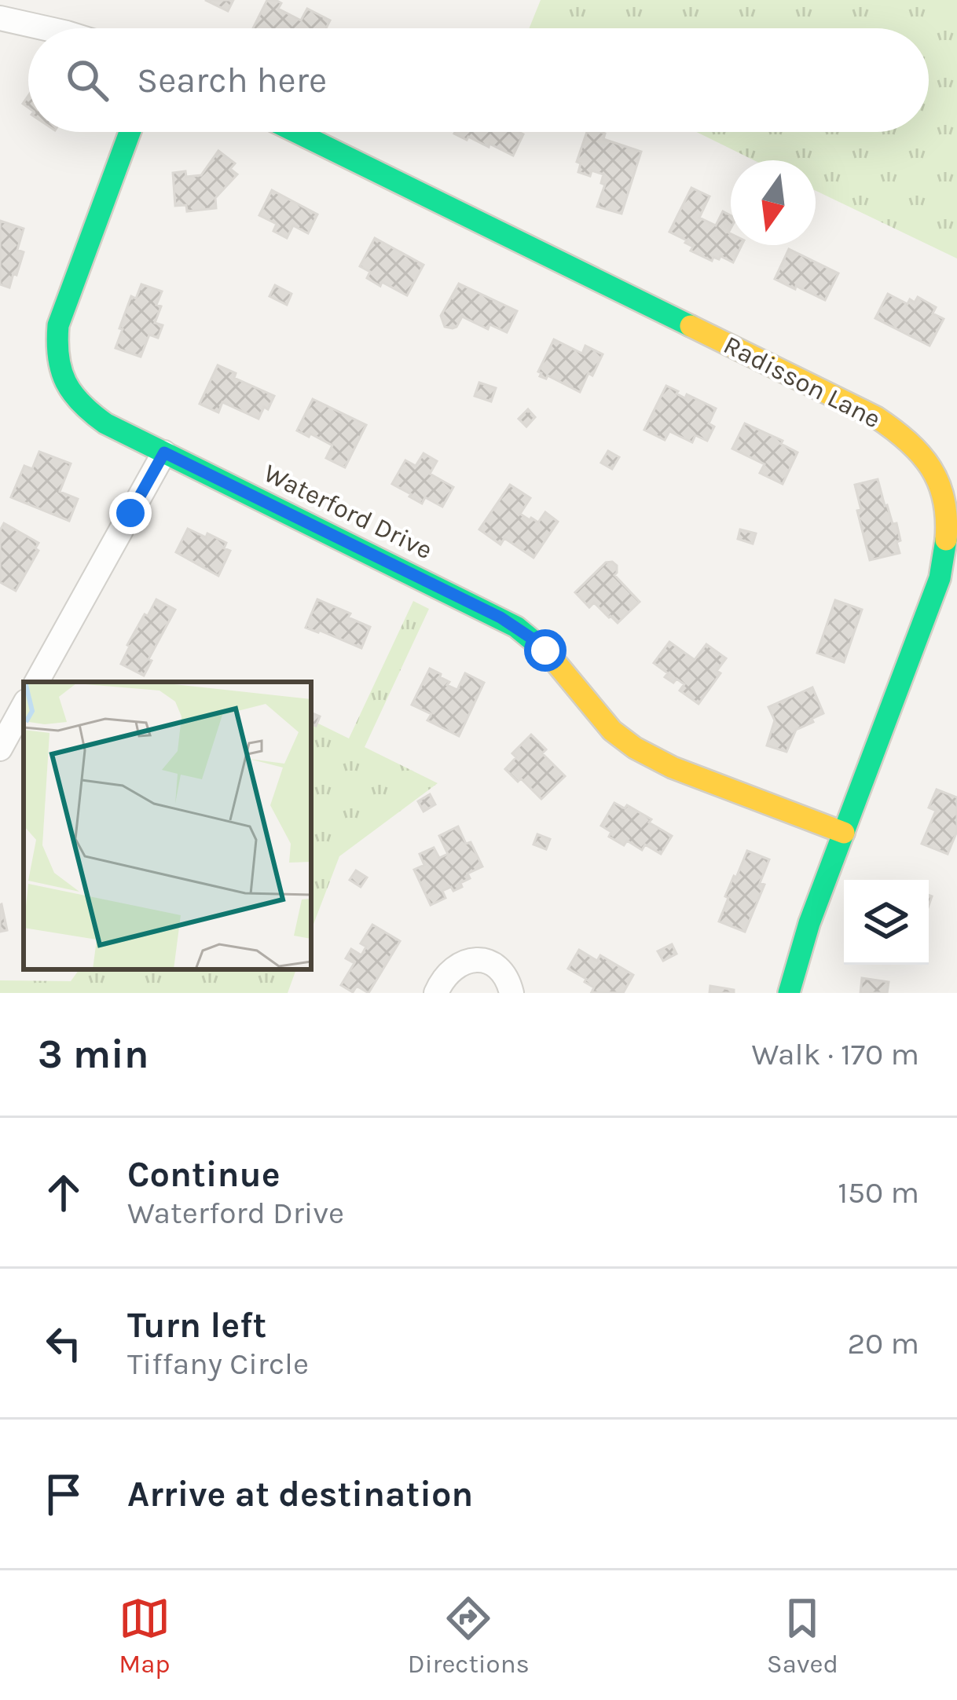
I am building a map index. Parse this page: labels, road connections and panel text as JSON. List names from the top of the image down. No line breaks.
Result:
{"streets":{"street":["Radisson Lane","Waterford Drive"]},"crossings":[["Radisson Lane","Waterford Drive"]],"north":"bottom","page":{"search":"Search here","heading":["3 min","Walk · 170 m"],"list":[["Continue","Waterford Drive","150 m"],["Turn left","Tiffany Circle","20 m"],"Arrive at destination"],"nav":["Map","Directions","Saved"]}}
